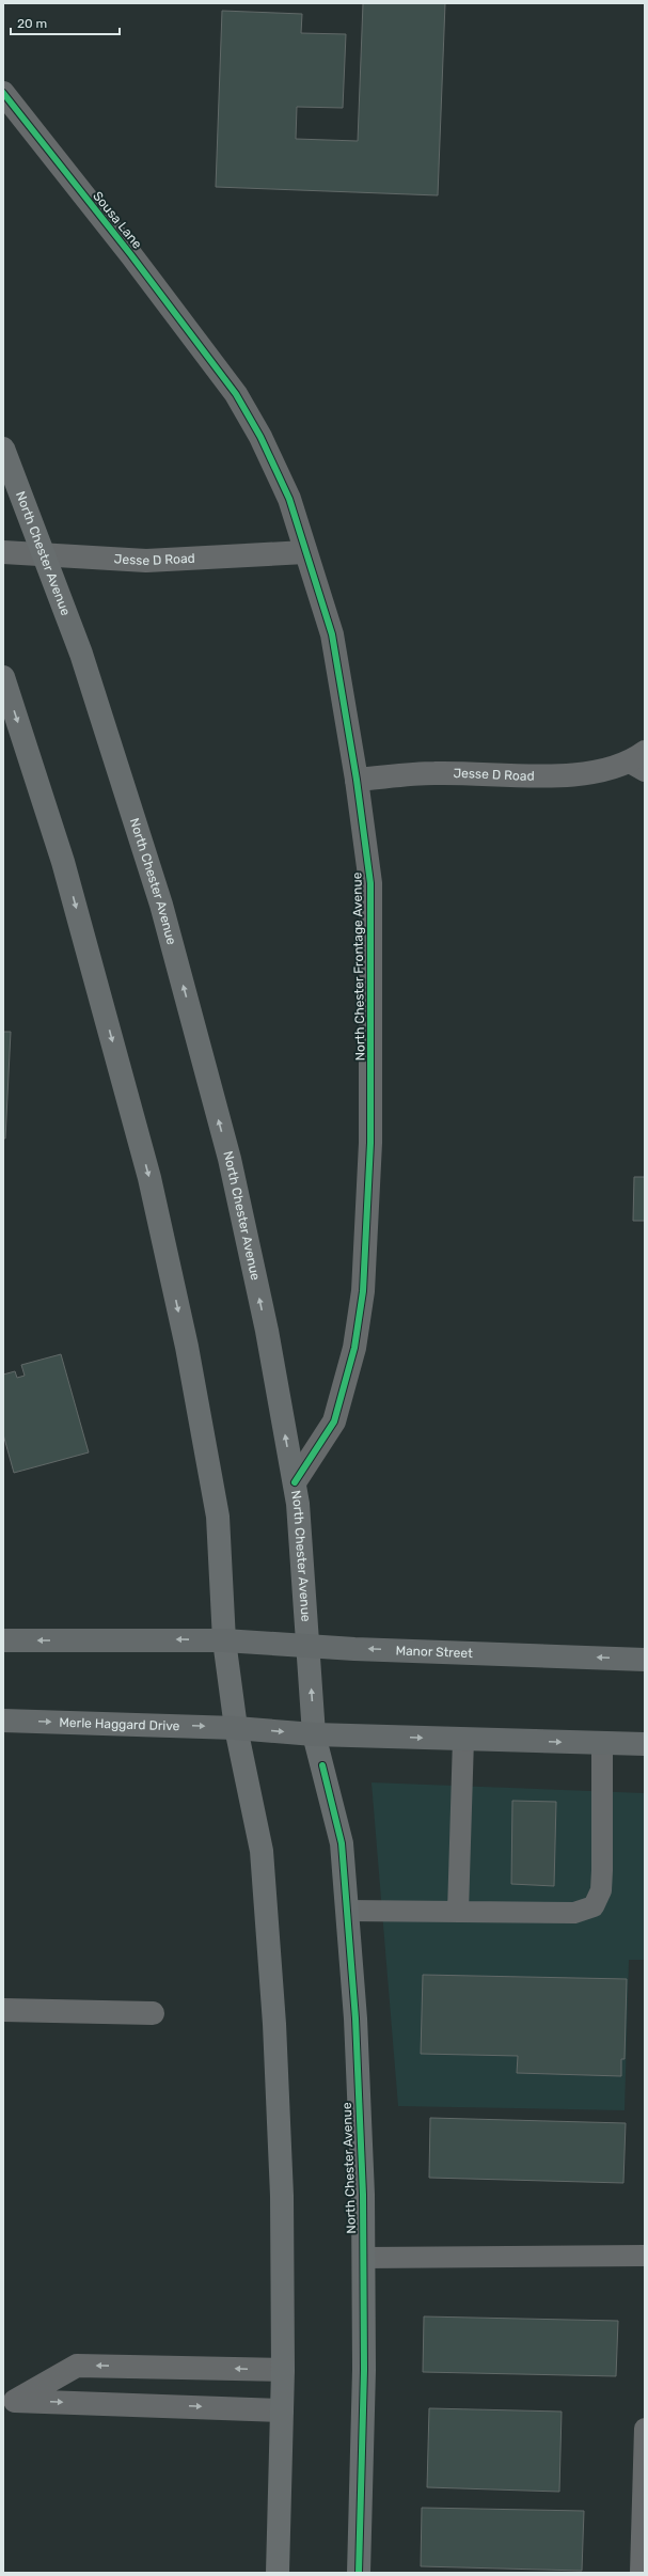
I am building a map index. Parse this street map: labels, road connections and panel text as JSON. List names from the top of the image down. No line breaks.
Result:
{"streets":{"main road":["North Chester Avenue","Manor Street","Merle Haggard Drive"],"street":["Sousa Lane","Jesse D Road","North Chester Frontage Avenue"]},"crossings":[["Sousa Lane","North Chester Frontage Avenue"],["North Chester Avenue","Jesse D Road"],["North Chester Avenue","North Chester Frontage Avenue"],["North Chester Avenue","Manor Street"],["Jesse D Road","North Chester Frontage Avenue"]],"scale_bar":"20 m"}
